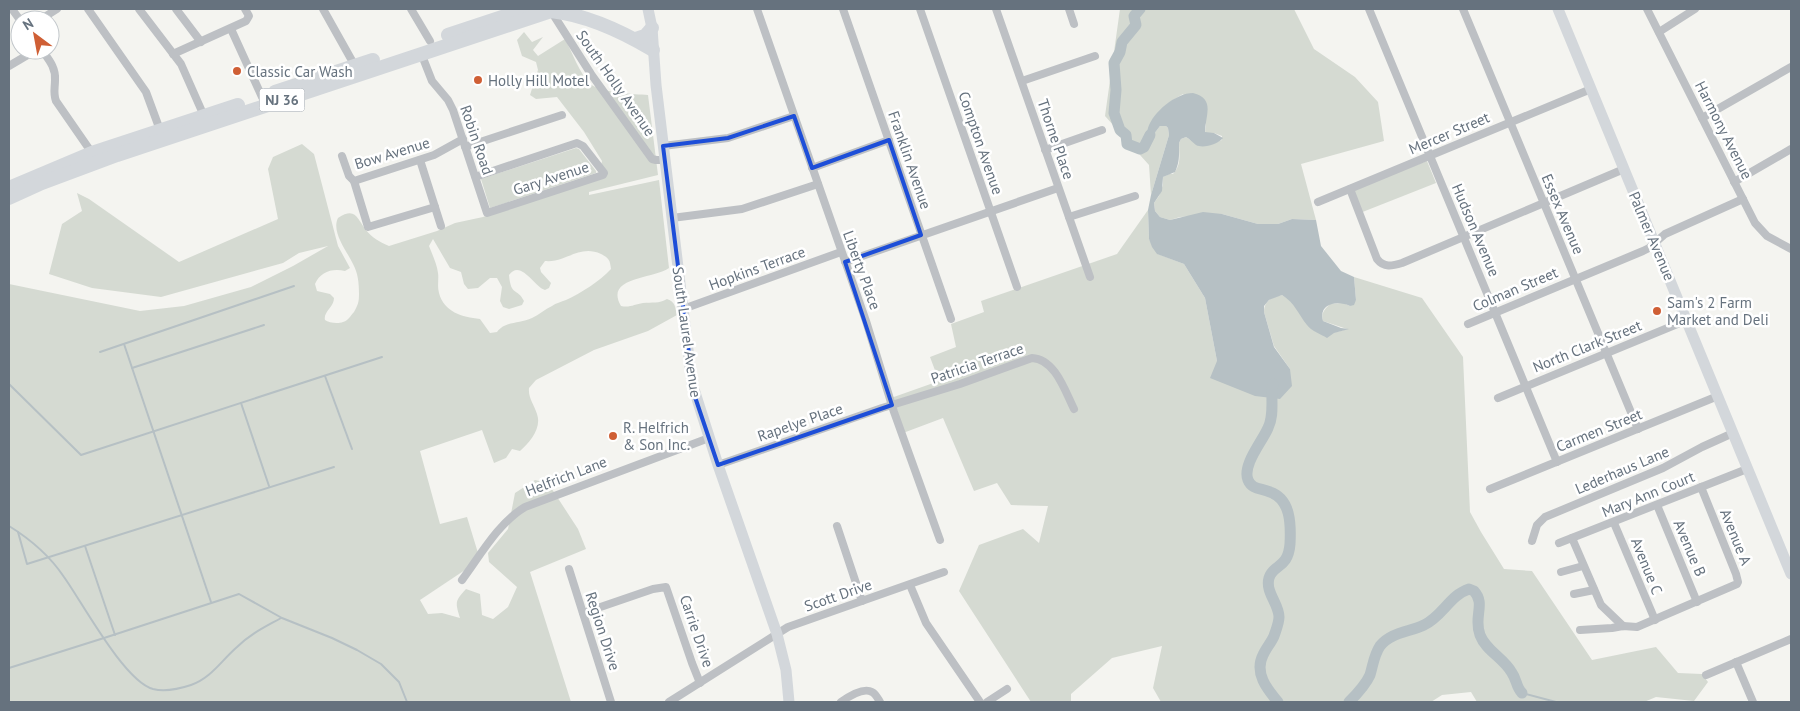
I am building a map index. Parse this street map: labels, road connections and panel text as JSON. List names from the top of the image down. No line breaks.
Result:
{"streets":{"highway":["NJ 36"],"street":["South Holly Avenue","Harmony Avenue","Mercer Street","Thorne Place","Robin Road","Compton Avenue","Bow Avenue","Franklin Avenue","Gary Avenue","Essex Avenue","Hudson Avenue","Palmer Avenue","Hopkins Terrace","Liberty Place","Colman Street","South Laurel Avenue","North Clark Street","Patricia Terrace","Rapelye Place","Carmen Street","Lederhaus Lane","Helfrich Lane","Mary Ann Court","Avenue A","Avenue B","Avenue C","Scott Drive","Region Drive","Carrie Drive"]},"crossings":[["South Holly Avenue","NJ 36"],["South Holly Avenue","South Laurel Avenue"],["NJ 36","Robin Road"],["Harmony Avenue","Colman Street"],["Mercer Street","Essex Avenue"],["Mercer Street","Hudson Avenue"],["Mercer Street","Palmer Avenue"],["Robin Road","Bow Avenue"],["Robin Road","Gary Avenue"],["Essex Avenue","Colman Street"],["Essex Avenue","North Clark Street"],["Essex Avenue","Carmen Street"],["Hudson Avenue","Colman Street"],["Hudson Avenue","North Clark Street"],["Hudson Avenue","Carmen Street"],["Palmer Avenue","Colman Street"],["Palmer Avenue","North Clark Street"],["Palmer Avenue","Carmen Street"],["Palmer Avenue","Lederhaus Lane"],["Palmer Avenue","Mary Ann Court"],["Hopkins Terrace","Liberty Place"],["Hopkins Terrace","South Laurel Avenue"],["Liberty Place","Patricia Terrace"],["Liberty Place","Rapelye Place"],["South Laurel Avenue","Rapelye Place"],["South Laurel Avenue","Helfrich Lane"],["South Laurel Avenue","Scott Drive"],["Patricia Terrace","Rapelye Place"],["Mary Ann Court","Avenue A"],["Mary Ann Court","Avenue B"],["Mary Ann Court","Avenue C"],["Avenue A","Avenue B"],["Scott Drive","Carrie Drive"],["Region Drive","Carrie Drive"]],"places":["Classic Car Wash","Holly Hill Motel","Sam's 2 Farm Market and Deli","R. Helfrich & Son Inc."],"north":"top left"}
